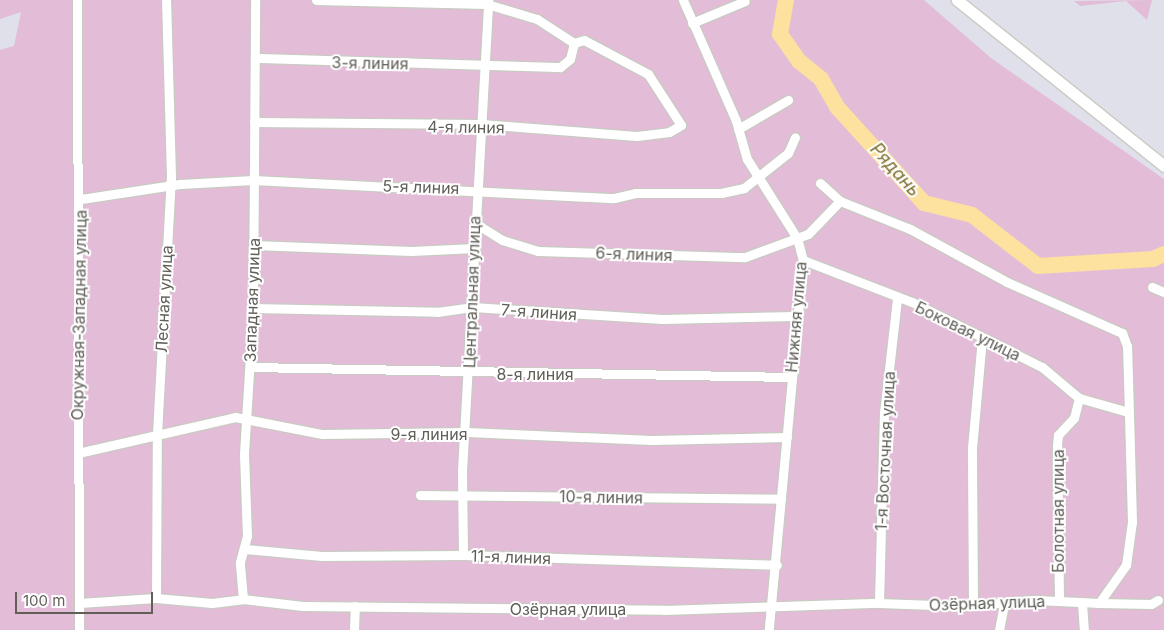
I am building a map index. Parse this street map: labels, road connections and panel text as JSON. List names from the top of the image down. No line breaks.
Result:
{"streets":{"street":["3-я линия","4-я линия","5-я линия","6-я линия","Центральная улица","Лесная улица","Западная улица","7-я линия","Окружная-Западная улица","Нижняя улица","Боковая улица","8-я линия","9-я линия","1-я Восточная улица","10-я линия","Болотная улица","11-я линия","Озёрная улица"]},"crossings":[["3-я линия","4-я линия"],["3-я линия","Центральная улица"],["3-я линия","Западная улица"],["4-я линия","Центральная улица"],["4-я линия","Западная улица"],["5-я линия","Центральная улица"],["5-я линия","Лесная улица"],["5-я линия","Западная улица"],["5-я линия","Окружная-Западная улица"],["5-я линия","Нижняя улица"],["6-я линия","Центральная улица"],["6-я линия","Нижняя улица"],["Центральная улица","7-я линия"],["Центральная улица","8-я линия"],["Центральная улица","9-я линия"],["Центральная улица","10-я линия"],["Центральная улица","11-я линия"],["Лесная улица","9-я линия"],["Лесная улица","Озёрная улица"],["Западная улица","7-я линия"],["Западная улица","8-я линия"],["Западная улица","9-я линия"],["Западная улица","11-я линия"],["Западная улица","Озёрная улица"],["7-я линия","Нижняя улица"],["Окружная-Западная улица","9-я линия"],["Окружная-Западная улица","Озёрная улица"],["Нижняя улица","Боковая улица"],["Нижняя улица","8-я линия"],["Нижняя улица","9-я линия"],["Нижняя улица","10-я линия"],["Нижняя улица","11-я линия"],["Нижняя улица","Озёрная улица"],["Боковая улица","1-я Восточная улица"],["Боковая улица","Болотная улица"],["1-я Восточная улица","Озёрная улица"],["Болотная улица","Озёрная улица"]],"water":["Рядань"],"scale_bar":"100 m"}
